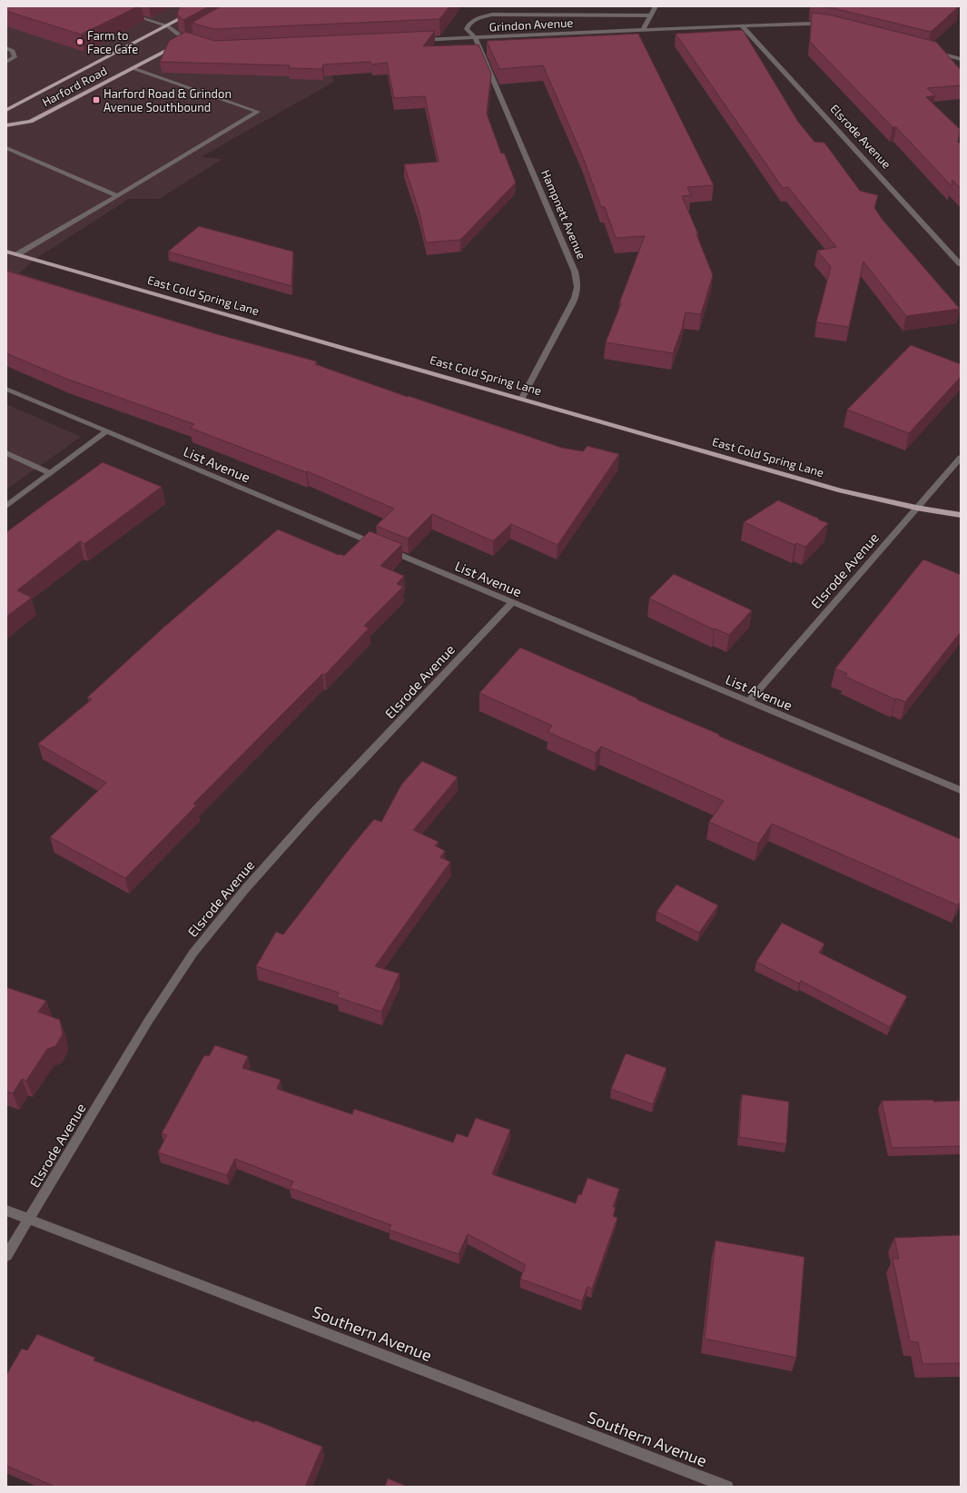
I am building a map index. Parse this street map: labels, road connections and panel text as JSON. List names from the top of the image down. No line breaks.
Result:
{"streets":{"main road":["Harford Road","East Cold Spring Lane"],"street":["Grindon Avenue","Elsrode Avenue","Hampnett Avenue","List Avenue","Southern Avenue"]},"crossings":[["Grindon Avenue","Elsrode Avenue"],["Grindon Avenue","Hampnett Avenue"],["Elsrode Avenue","East Cold Spring Lane"],["Elsrode Avenue","List Avenue"],["Elsrode Avenue","Southern Avenue"],["Hampnett Avenue","East Cold Spring Lane"]],"places":{"other":["Farm to Face Cafe"],"transit":["Harford Road & Grindon Avenue Southbound"]}}
